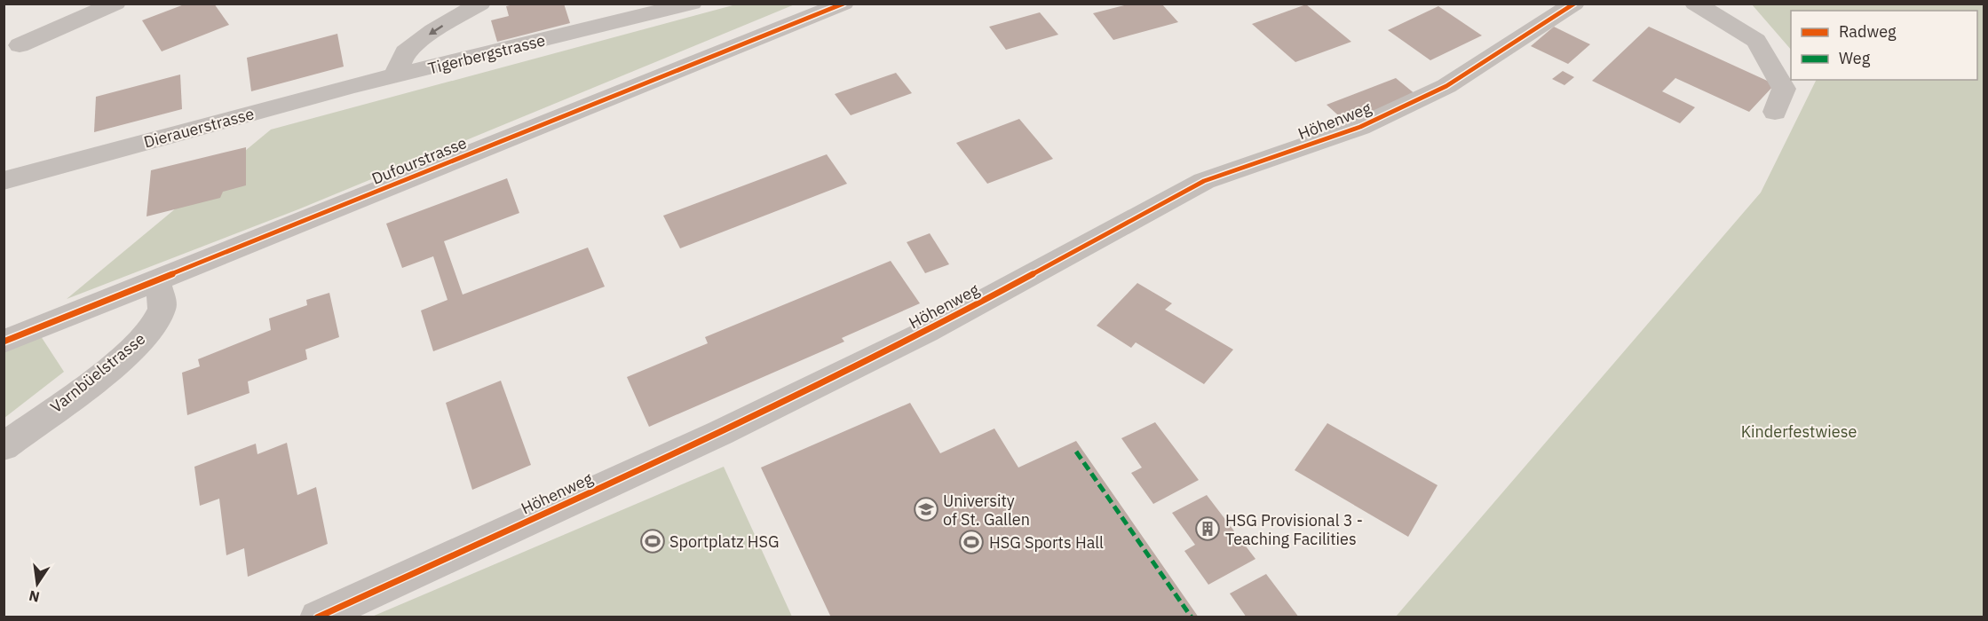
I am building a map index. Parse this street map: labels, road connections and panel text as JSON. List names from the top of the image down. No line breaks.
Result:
{"streets":{"street":["Tigerbergstrasse","Höhenweg","Dierauerstrasse","Dufourstrasse","Varnbüelstrasse"]},"crossings":[["Tigerbergstrasse","Dierauerstrasse"],["Dufourstrasse","Varnbüelstrasse"]],"parks":["Kinderfestwiese"],"places":{"school or university":["University of St. Gallen"],"building":["HSG Provisional 3 - Teaching Facilities"],"sports":["Sportplatz HSG","HSG Sports Hall"]},"legend":["Radweg","Weg"],"north":"bottom"}
